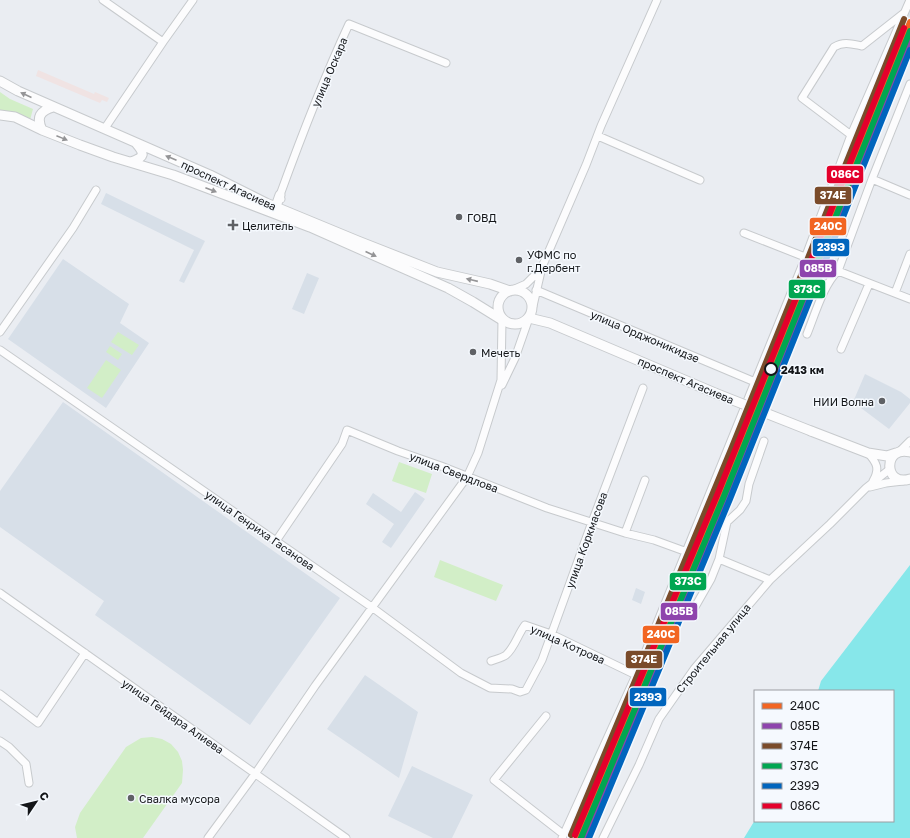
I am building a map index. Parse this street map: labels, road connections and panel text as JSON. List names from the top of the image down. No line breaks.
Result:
{"streets":{"main road":["улица Оскара","проспект Агасиева"],"street":["улица Орджоникидзе","улица Свердлова","улица Генриха Гасанова","улица Коркмасова","улица Котрова","Строительная улица","улица Гейдара Алиева"]},"crossings":[["улица Оскара","проспект Агасиева"],["проспект Агасиева","Строительная улица"],["улица Свердлова","улица Генриха Гасанова"],["улица Свердлова","улица Коркмасова"],["улица Генриха Гасанова","улица Коркмасова"],["улица Коркмасова","улица Котрова"]],"places":{"other":["ГОВД","УФМС по г.Дербент","Мечеть","2413 км","НИИ Волна","Свалка мусора"],"health":["Целитель"]},"lines":["transit line 374Е","transit line 240С","transit line 086С","transit line 373C","transit line 085В","transit line 239Э"],"legend":["240С","085В","374Е","373C","239Э","086С"],"north":"top right"}
